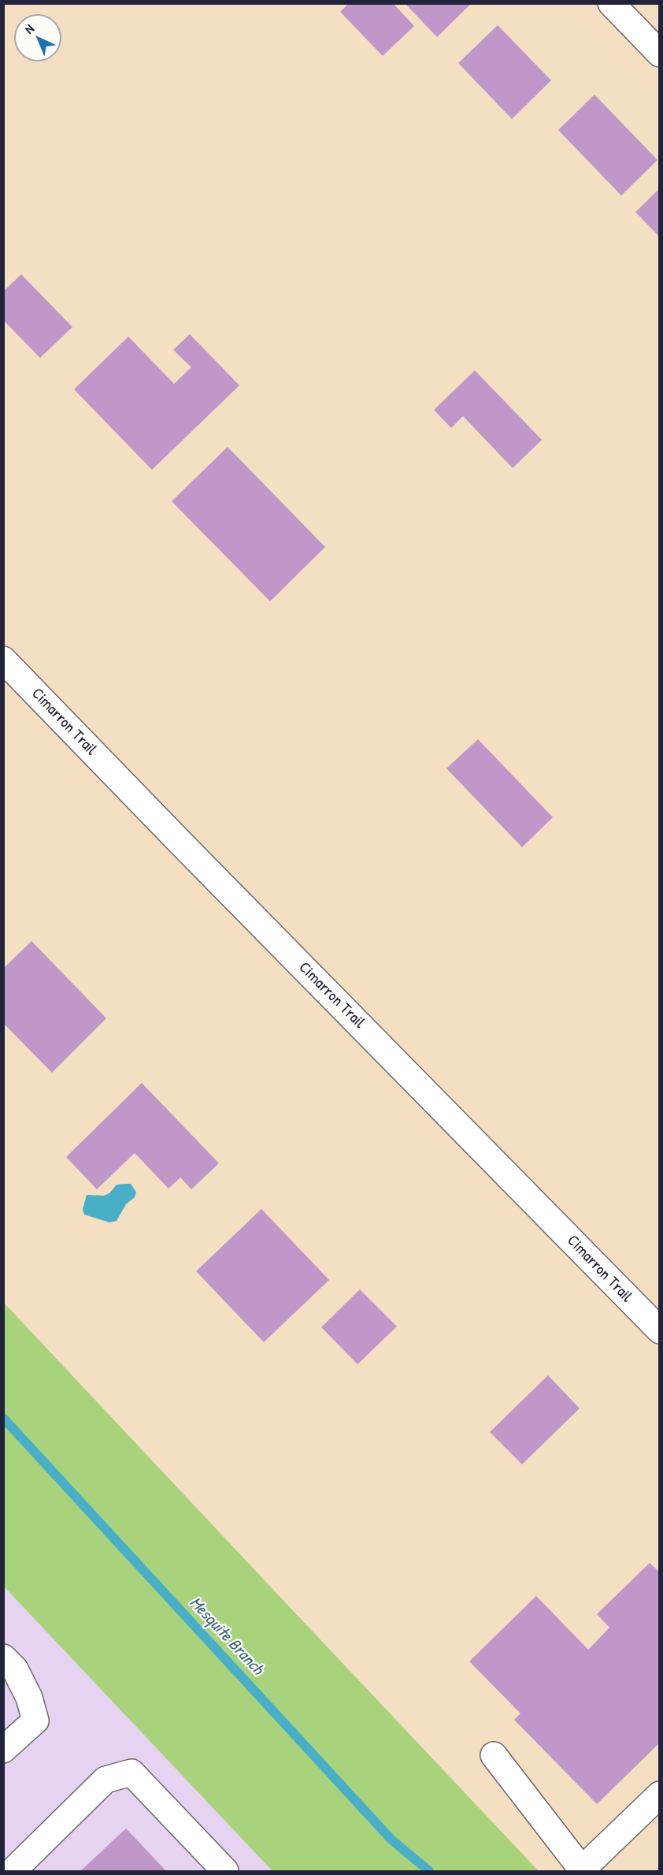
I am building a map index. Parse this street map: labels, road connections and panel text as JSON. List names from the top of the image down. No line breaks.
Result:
{"streets":{"street":["Cimarron Trail"]},"water":["Mesquite Branch"],"north":"top left"}
